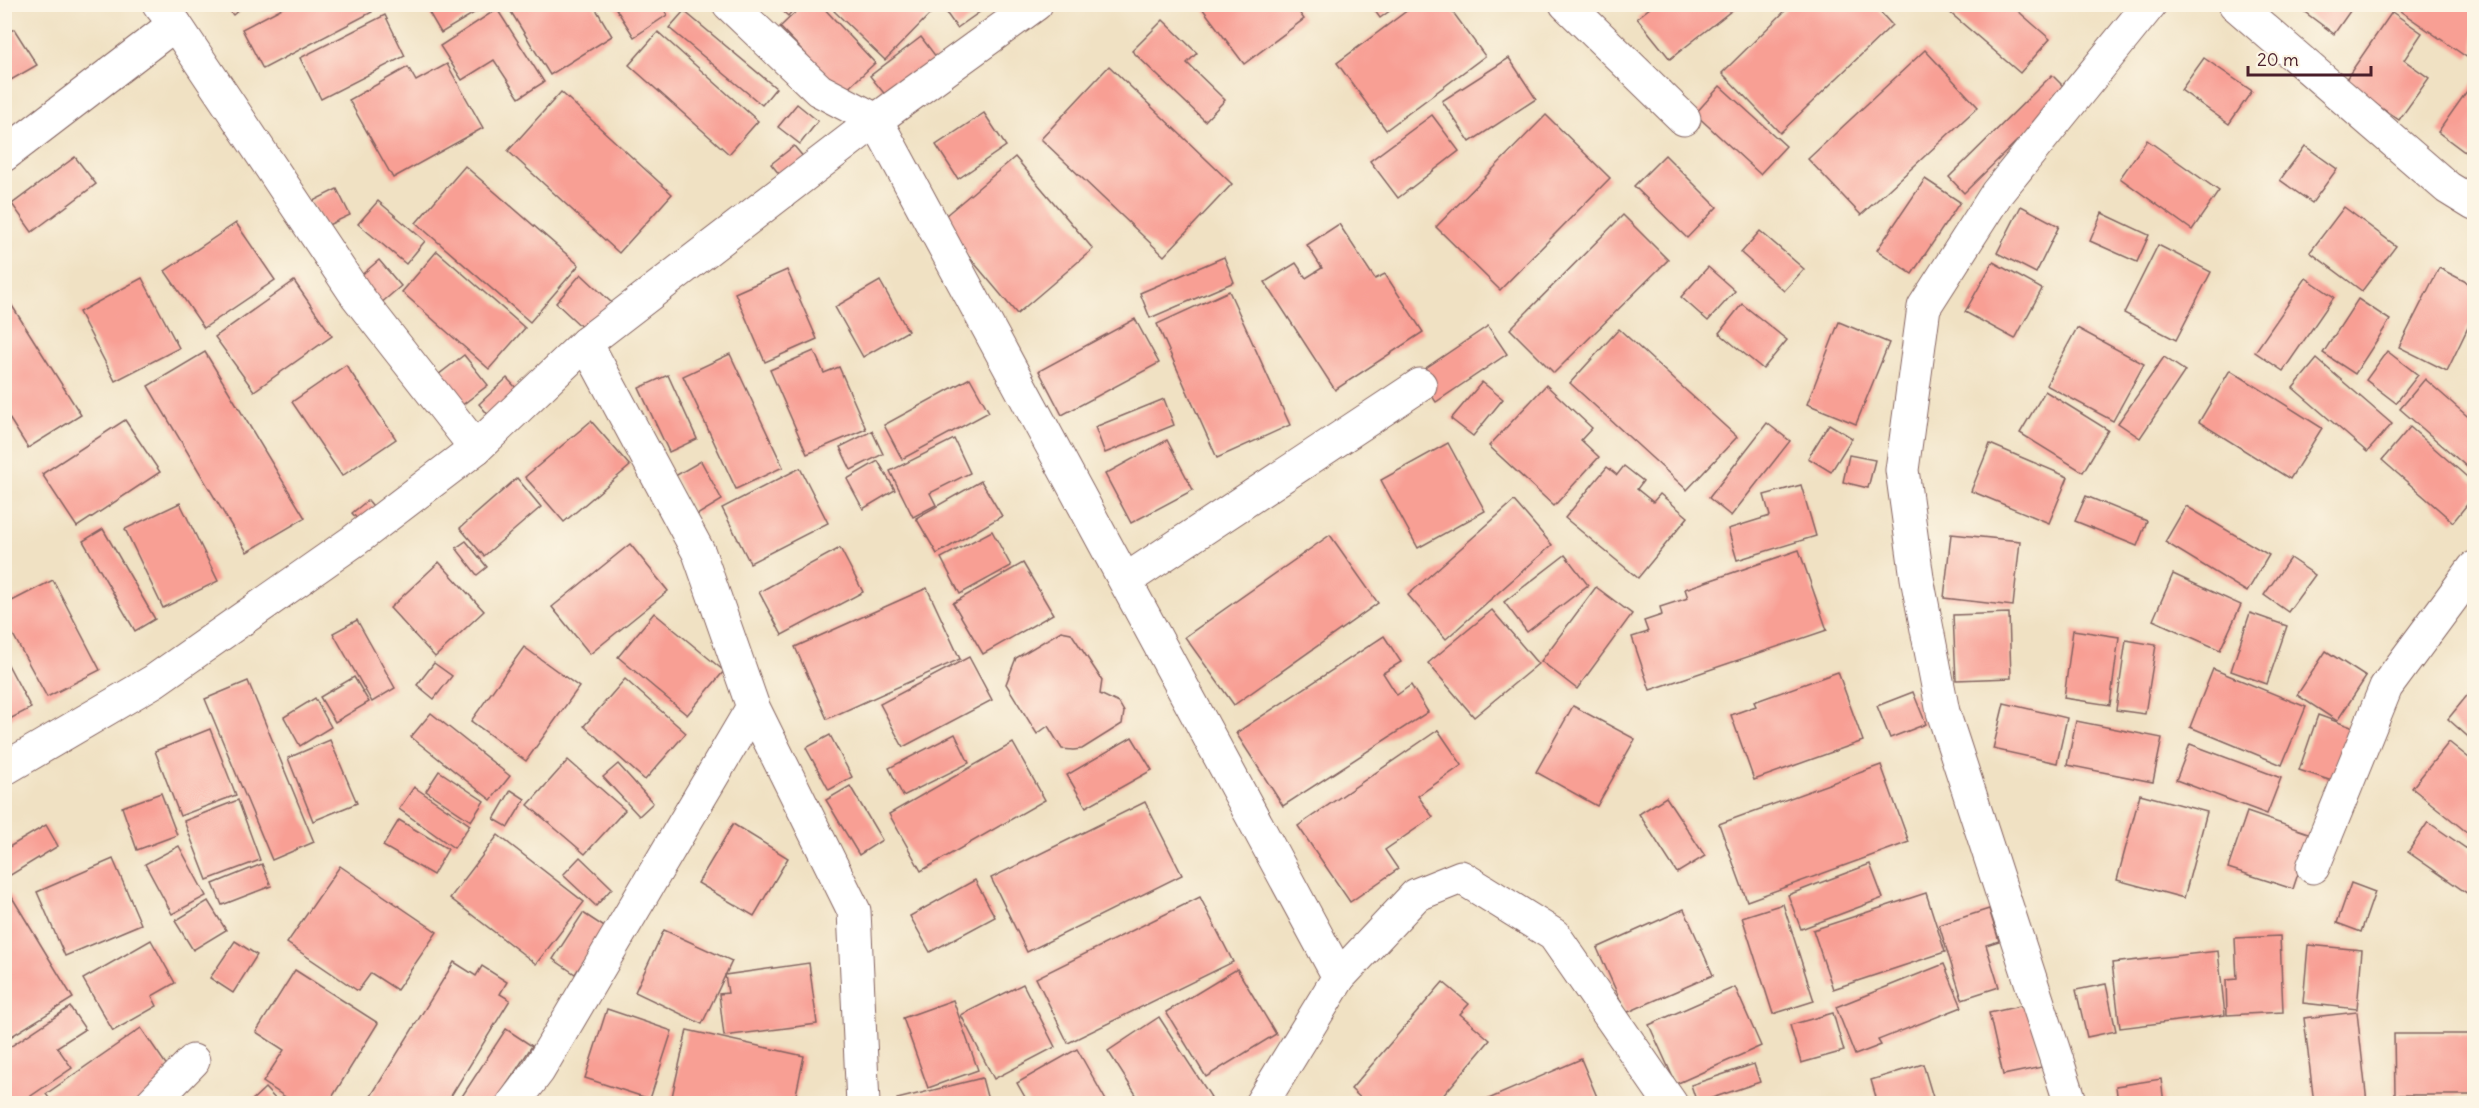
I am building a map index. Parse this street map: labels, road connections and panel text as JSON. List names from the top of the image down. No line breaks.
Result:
{"scale_bar":"20 m"}
